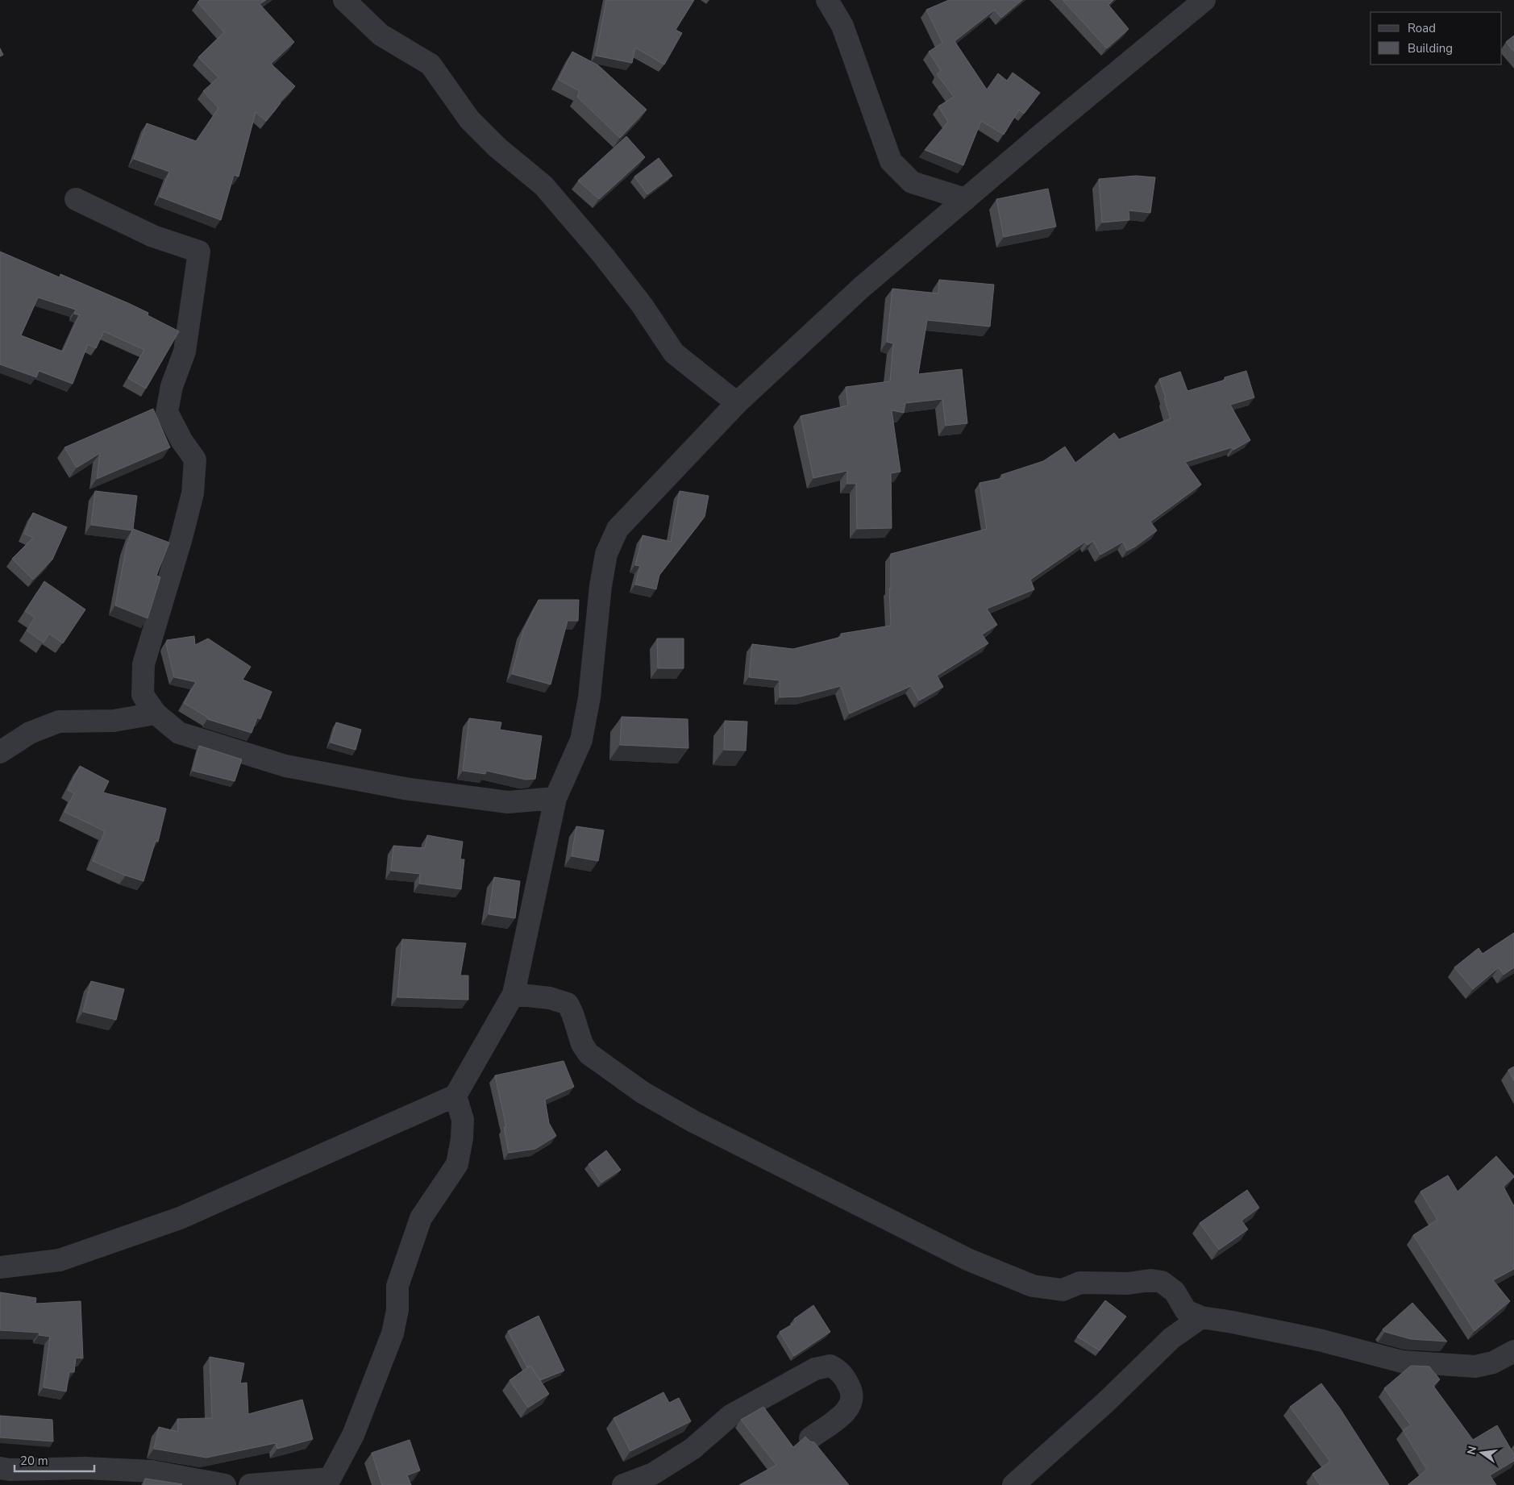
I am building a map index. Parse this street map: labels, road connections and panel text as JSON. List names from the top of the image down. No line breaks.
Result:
{"legend":["Road","Building"],"scale_bar":"20 m","north":"left"}
